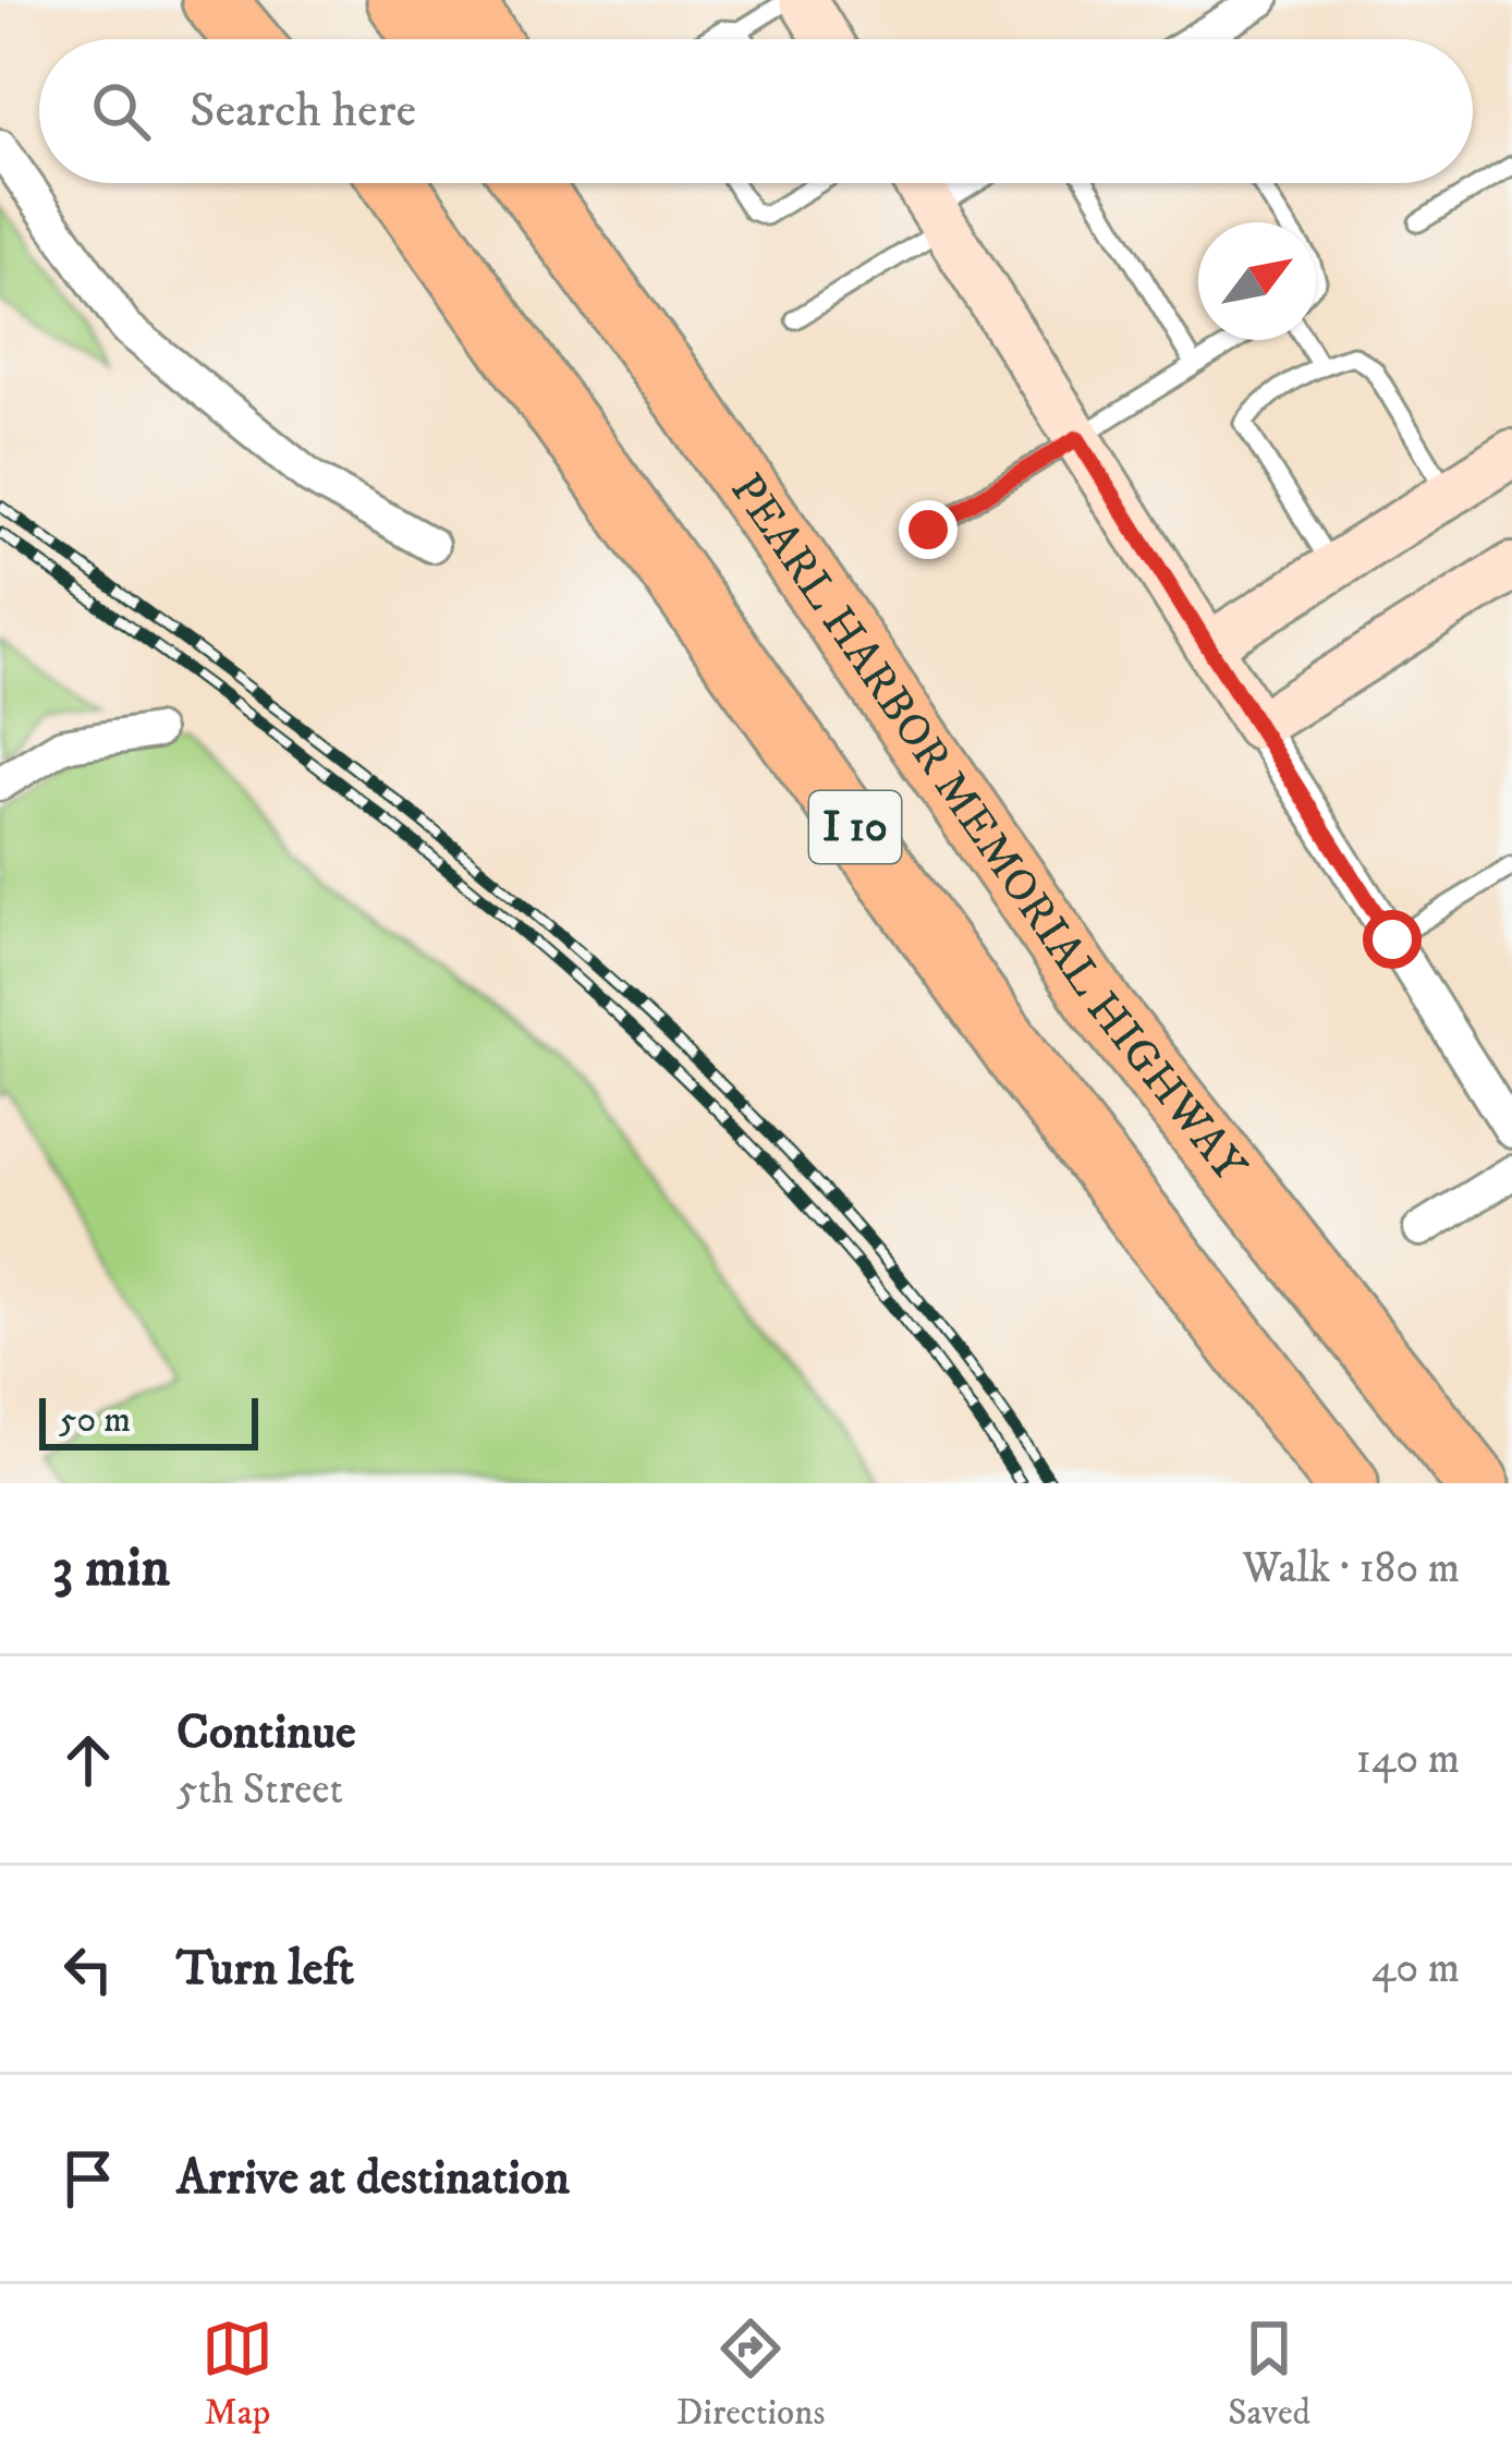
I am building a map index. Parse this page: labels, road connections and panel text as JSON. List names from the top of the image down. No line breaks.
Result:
{"streets":{"highway":["PEARL HARBOR MEMORIAL HIGHWAY","I 10"]},"scale_bar":"50 m","north":"top right","page":{"search":"Search here","scale":"50 m","heading":["3 min","Walk · 180 m"],"list":[["Continue","5th Street","140 m"],["Turn left","40 m"],"Arrive at destination"],"nav":["Map","Directions","Saved"]}}
